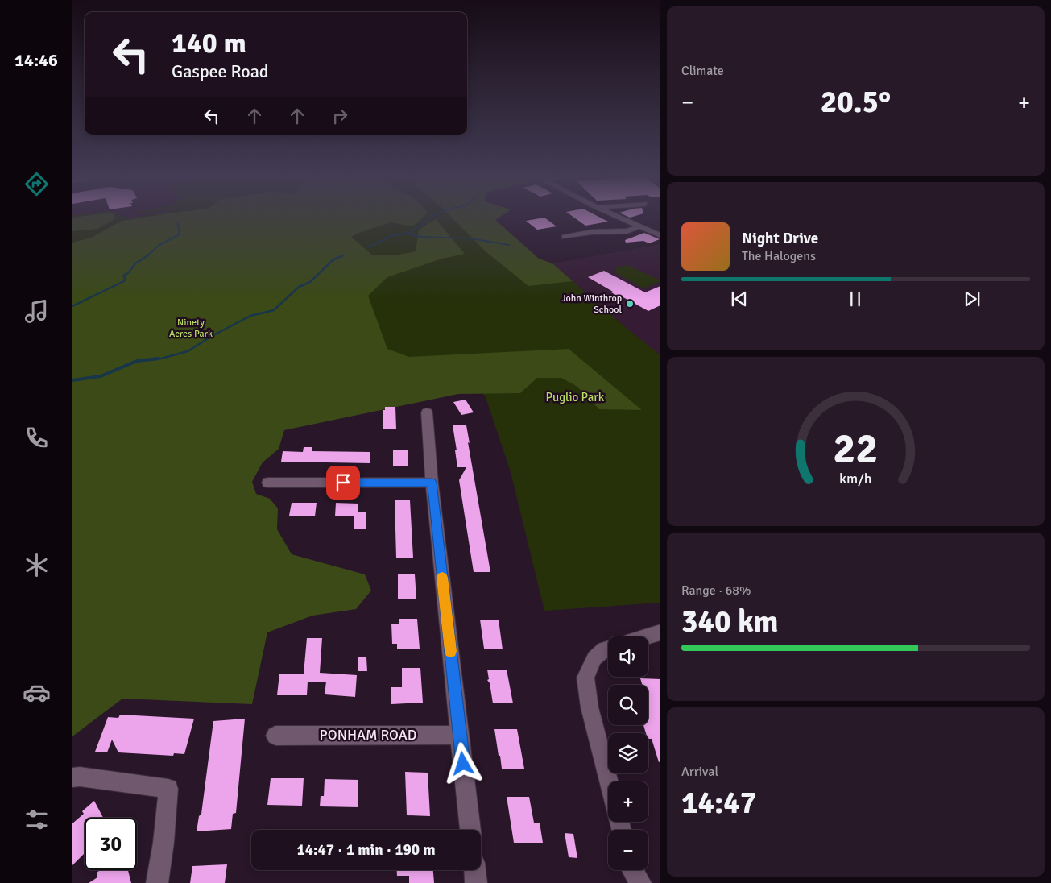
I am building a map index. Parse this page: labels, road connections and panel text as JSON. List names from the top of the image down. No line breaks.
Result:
{"streets":{"street":["PONHAM ROAD"]},"parks":["Ninety Acres Park","Puglio Park"],"places":["John Winthrop School"],"page":{"tabs":"14:46","tile":["Climate",["Range · 68%","340 km"],["Arrival","14:47"]],"turn":["140 m","Gaspee Road"],"heat":["−","20.5°","+"],"song":["Night Drive","The Halogens"],"map_buttons":["+","−"],"limit":"30","trip":"14:47 · 1 min · 190 m","gauge":["22","km/h"]}}
